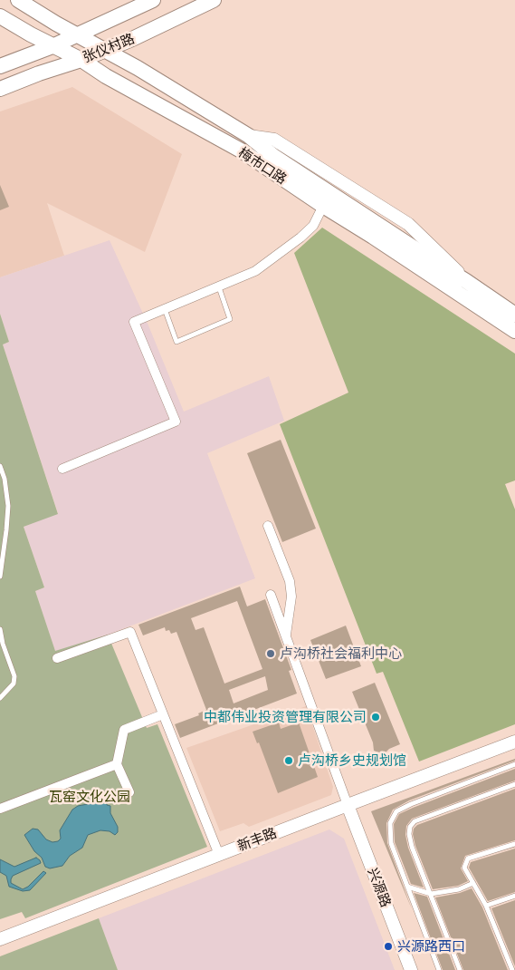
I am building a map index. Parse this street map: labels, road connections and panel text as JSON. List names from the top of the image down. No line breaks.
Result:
{"streets":{"main road":["张仪村路","梅市口路"],"street":["新丰路","兴源路"]},"crossings":[["张仪村路","梅市口路"],["新丰路","兴源路"]],"parks":["瓦窑文化公园"],"places":["卢沟桥社会福利中心","中都伟业投资管理有限公司","卢沟桥乡史规划馆","兴源路西口"]}
